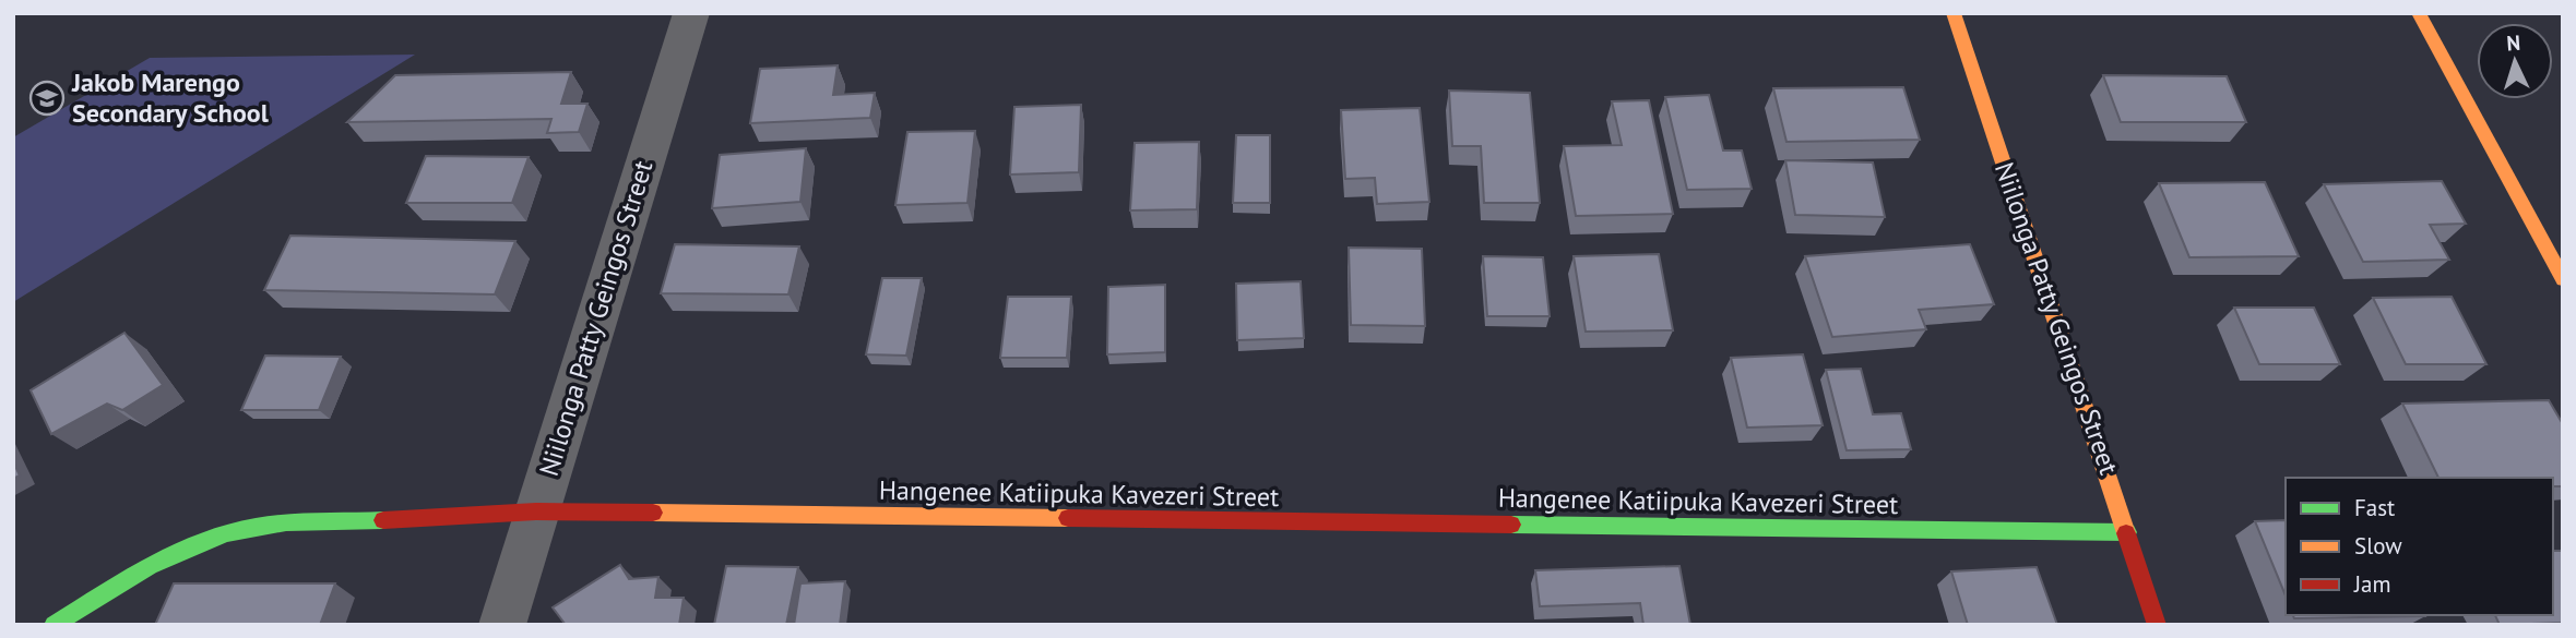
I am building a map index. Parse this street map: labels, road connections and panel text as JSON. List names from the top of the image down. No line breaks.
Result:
{"streets":{"street":["Niilonga Patty Geingos Street","Hangenee Katiipuka Kavezeri Street"]},"crossings":[["Niilonga Patty Geingos Street","Hangenee Katiipuka Kavezeri Street"]],"places":{"school or university":["Jakob Marengo Secondary School"]},"legend":["Fast","Slow","Jam"],"north":"top"}
